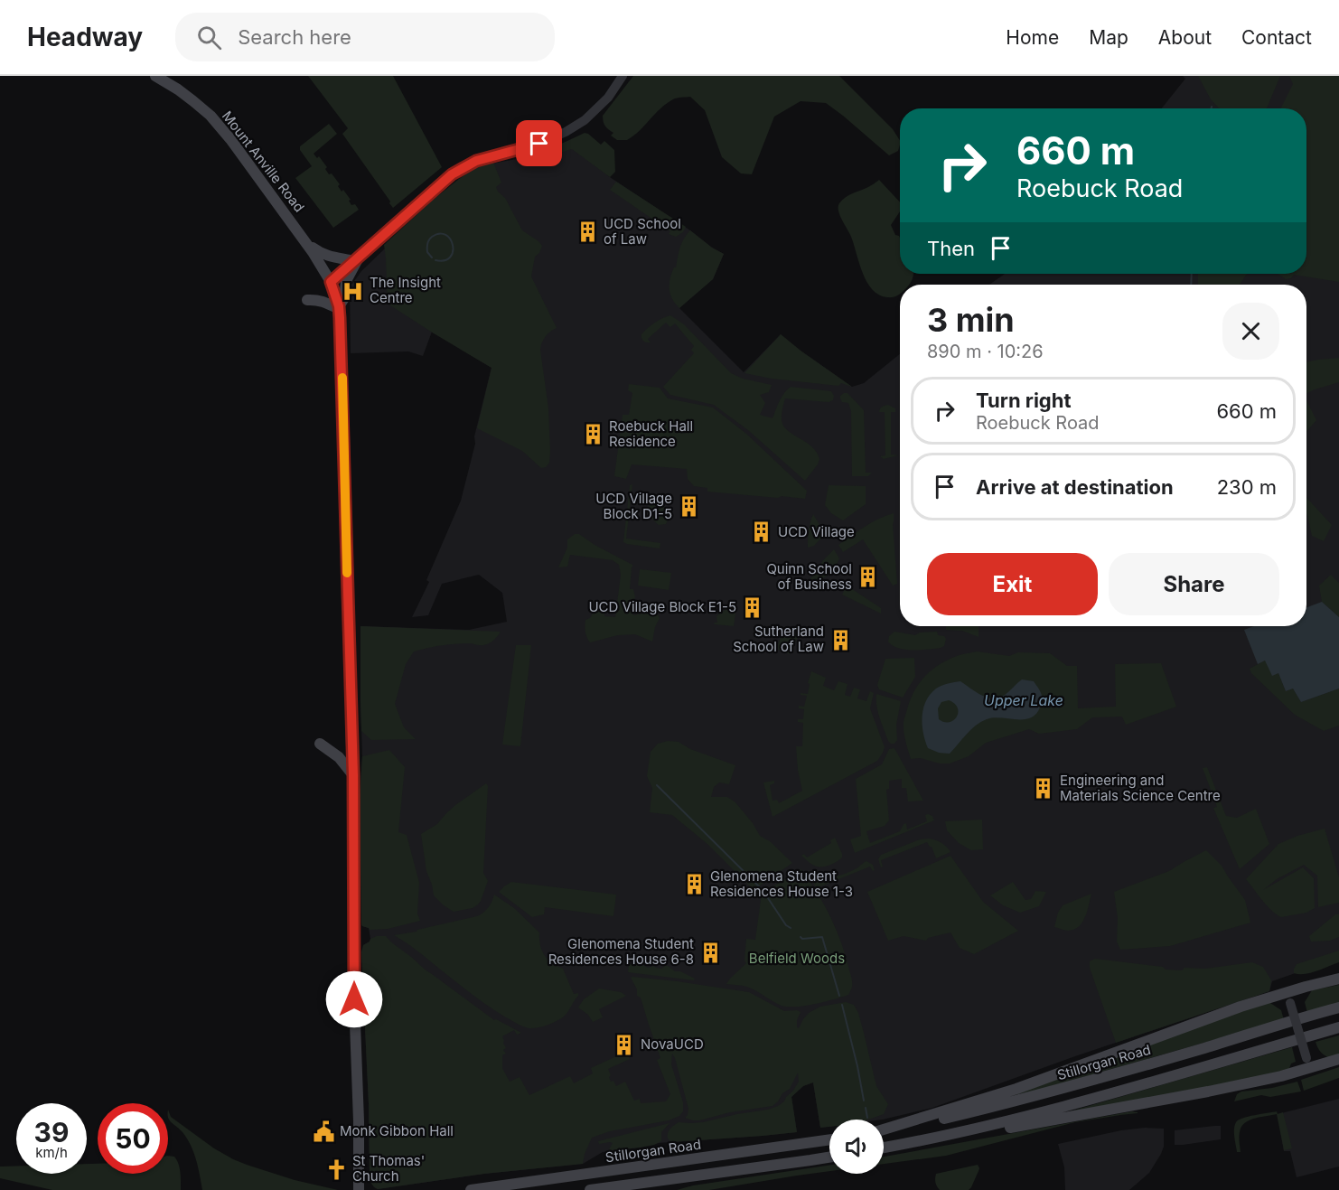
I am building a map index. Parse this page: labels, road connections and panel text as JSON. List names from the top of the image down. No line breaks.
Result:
{"streets":{"main road":["Mount Anville Road","Stillorgan Road"]},"water":["Upper Lake"],"parks":["Belfield Woods"],"places":{"building":["UCD School of Law","Roebuck Hall Residence","UCD Village Block D1-5","UCD Village","Quinn School of Business","UCD Village Block E1-5","Sutherland School of Law","Engineering and Materials Science Centre","Glenomena Student Residences House 1-3","Glenomena Student Residences House 6-8","NovaUCD"],"hospital":["The Insight Centre"],"public building":["Monk Gibbon Hall"],"church":["St Thomas' Church"]},"page":{"header":"Headway","search":"Search here","nav":["Home","Map","About","Contact"],"turn":["660 m","Roebuck Road"],"then":"Then","heading":["3 min","890 m · 10:26"],"list":[{"name":"Turn right","note":"Roebuck Road","value":"660 m"},{"name":"Arrive at destination","value":"230 m"}],"buttons":["Exit","Share"],"speed":"39 km/h","limit":"50"}}
